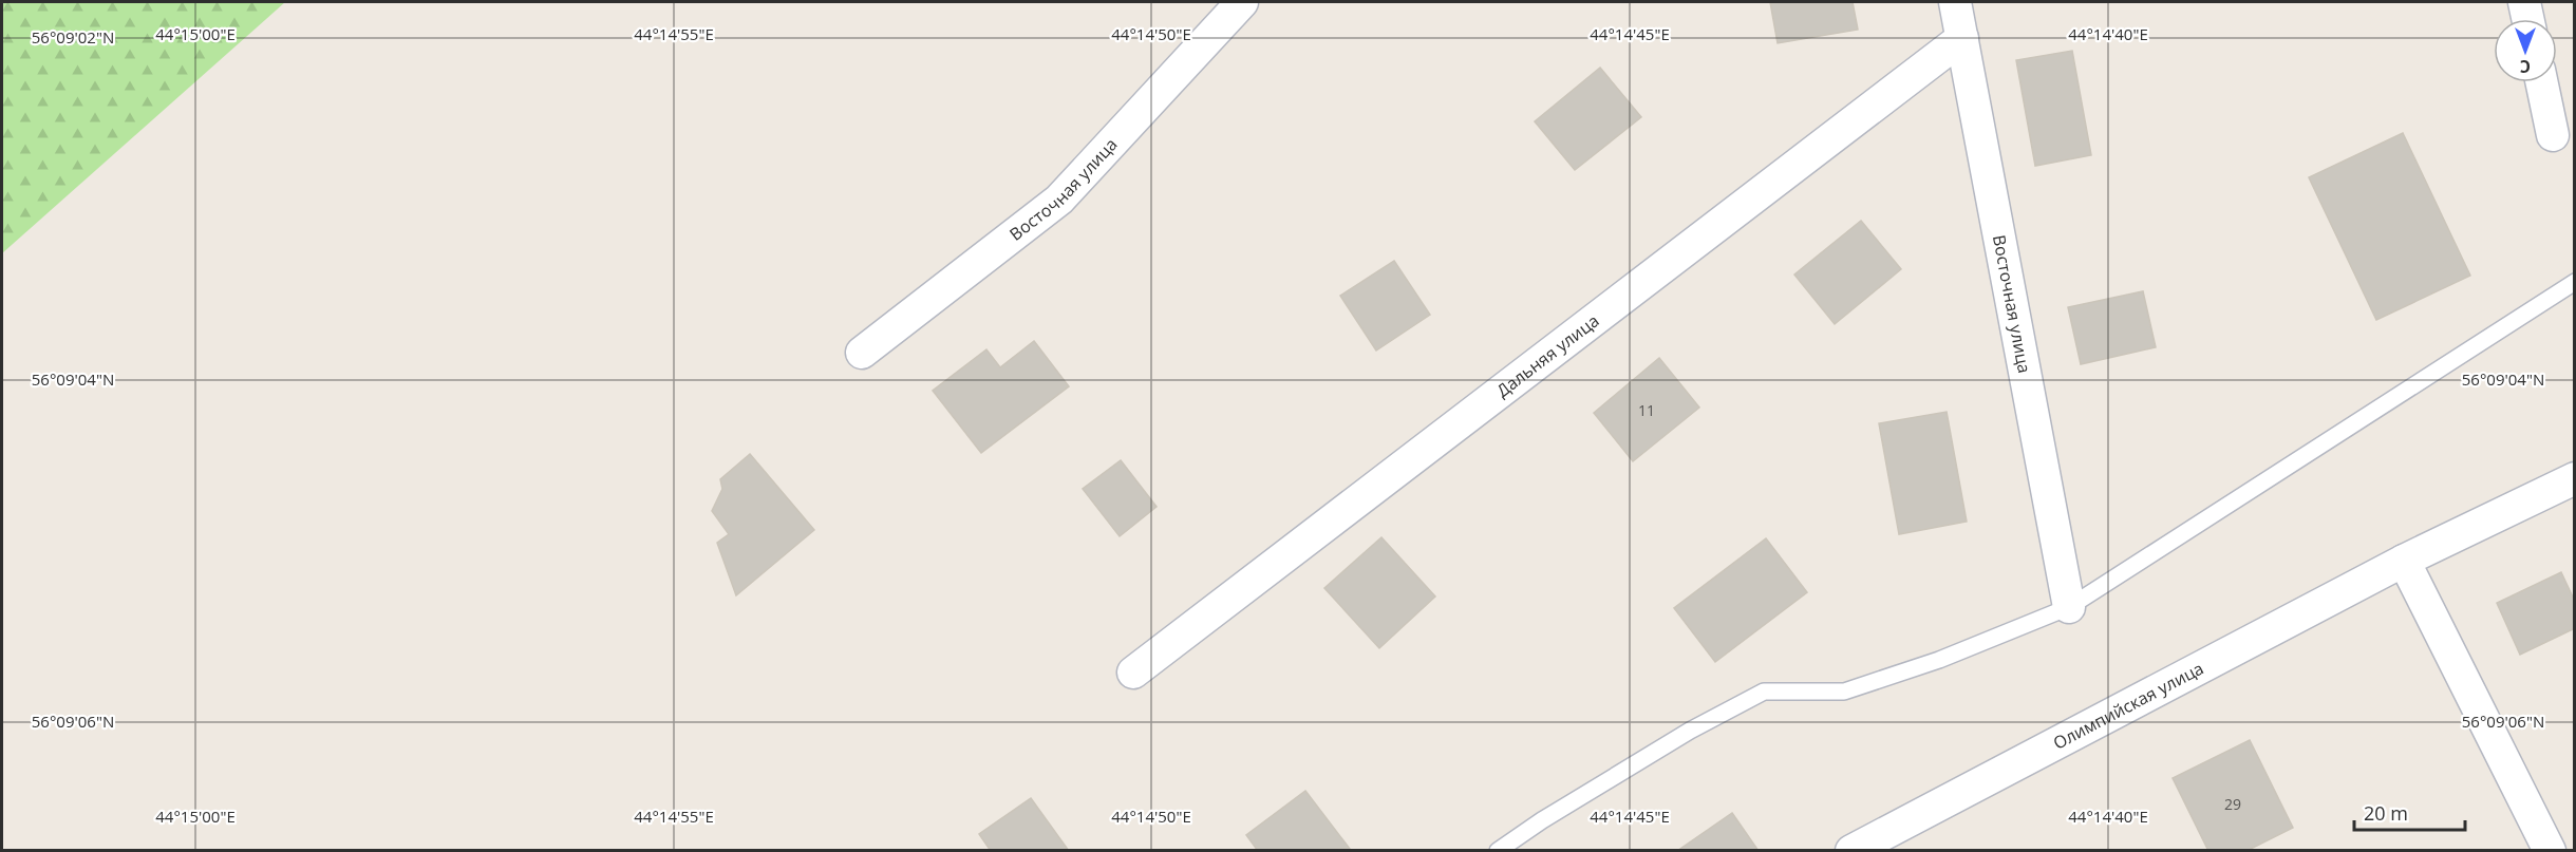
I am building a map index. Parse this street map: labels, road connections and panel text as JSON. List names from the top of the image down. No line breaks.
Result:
{"streets":{"street":["Восточная улица","Дальняя улица","Олимпийская улица"]},"crossings":[["Восточная улица","Дальняя улица"]],"house_numbers":["11","29"],"scale_bar":"20 m","north":"bottom","coordinates":["44°15'00\"E","44°14'55\"E","44°14'50\"E","44°14'45\"E","44°14'40\"E","56°09'02\"N","56°09'04\"N","56°09'06\"N"]}
